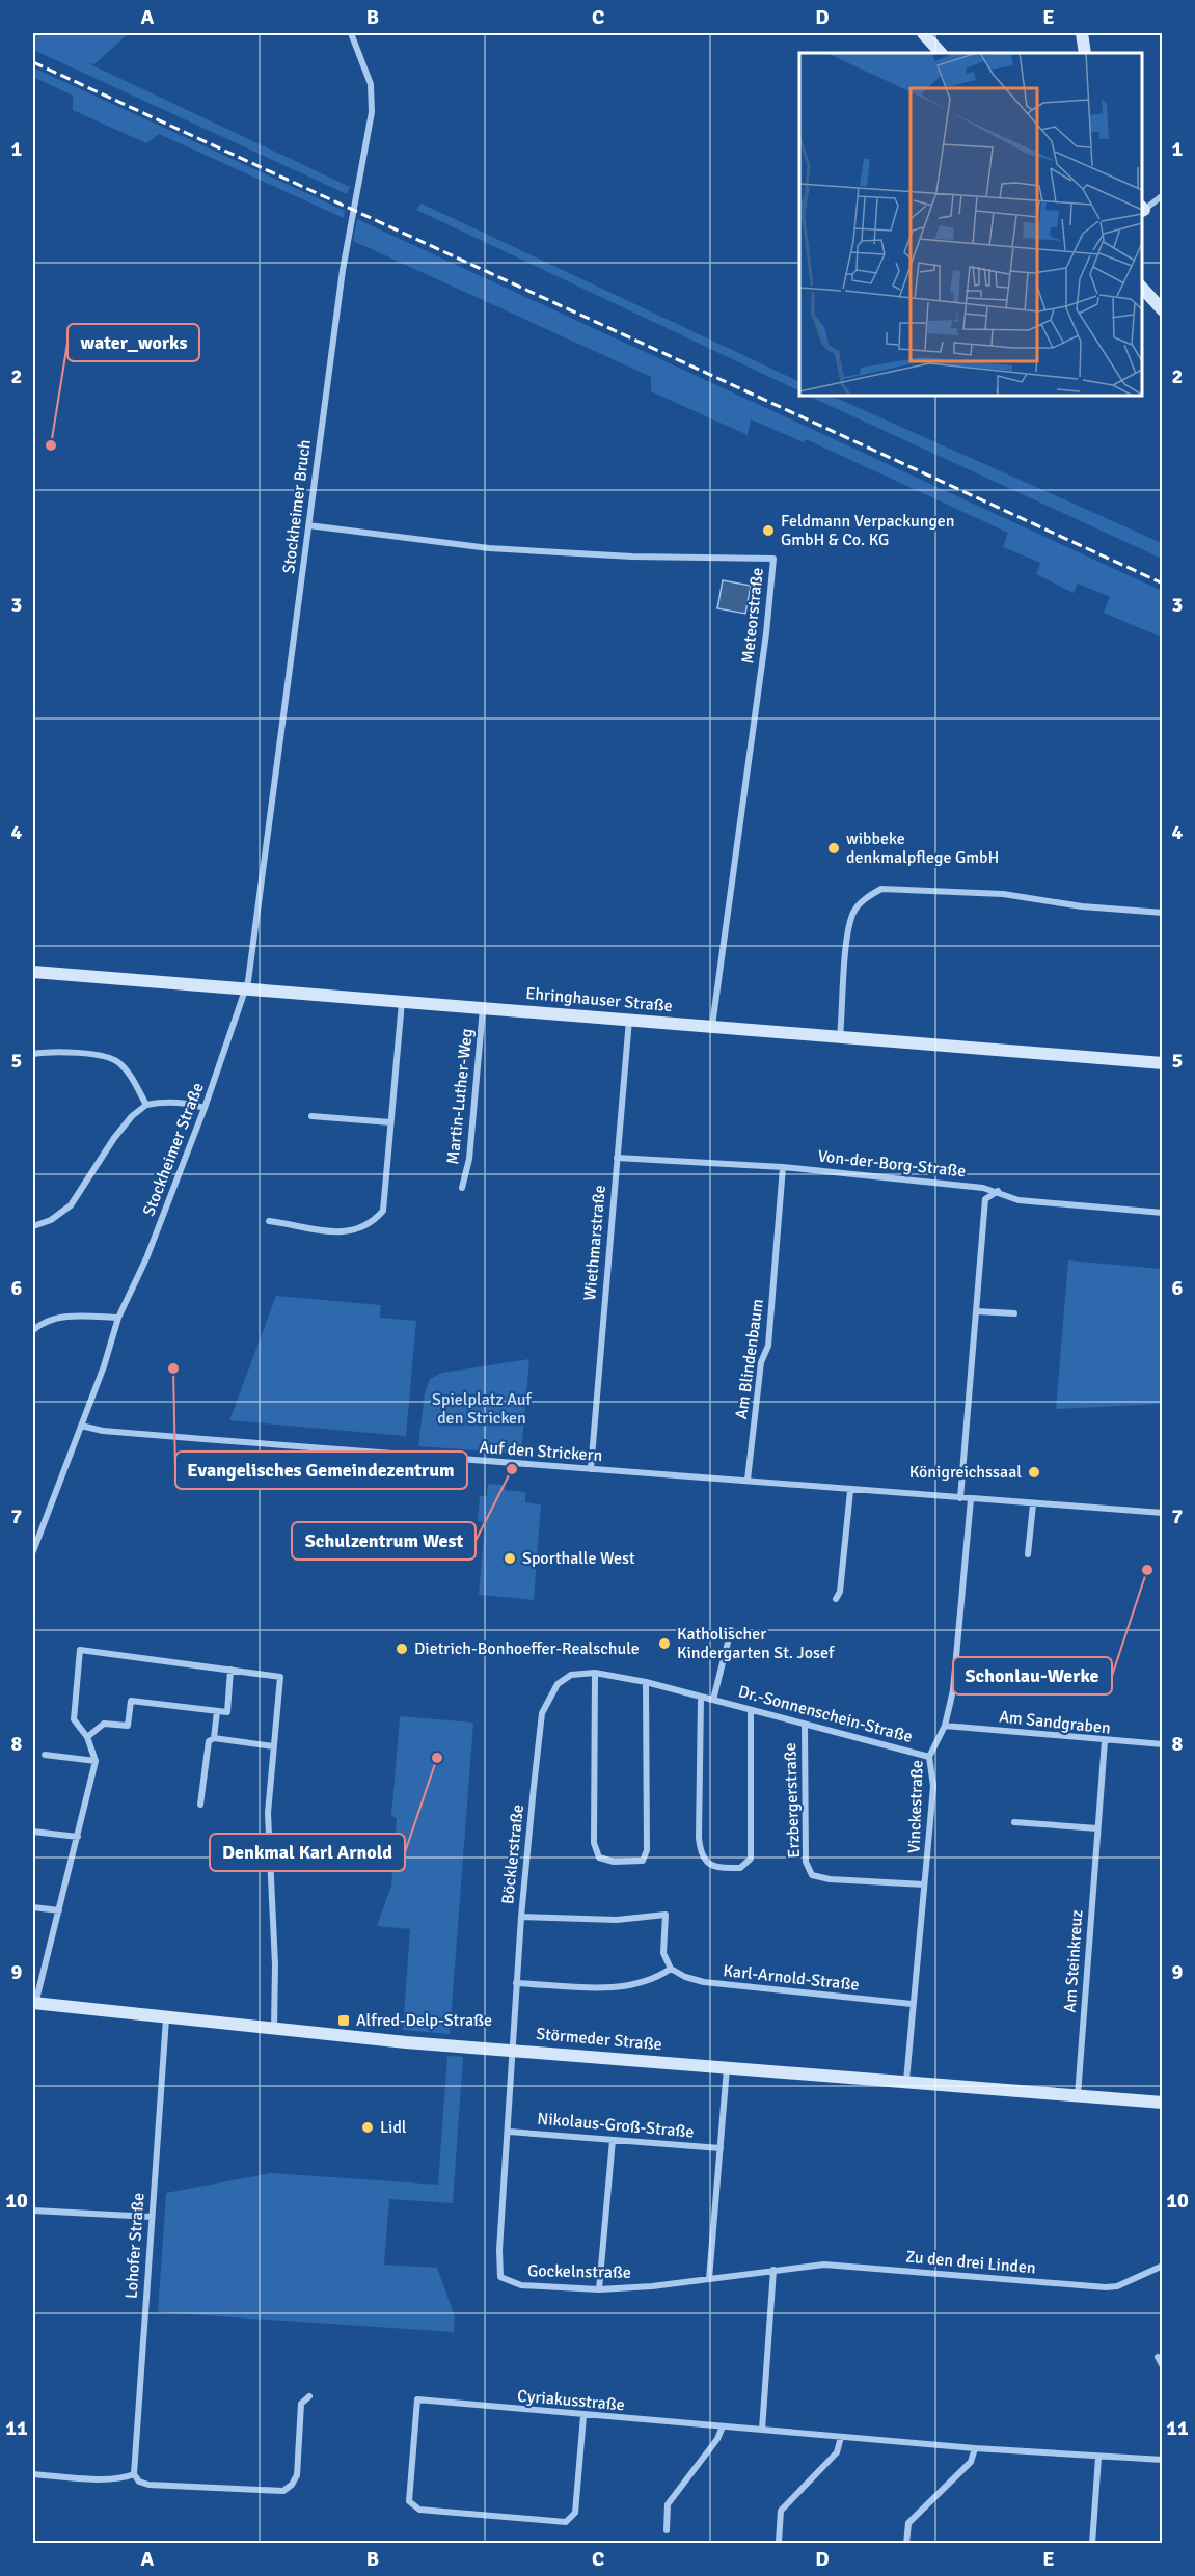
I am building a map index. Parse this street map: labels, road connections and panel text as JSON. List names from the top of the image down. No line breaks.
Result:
{"streets":{"main road":["Ehringhauser Straße","Störmeder Straße"],"street":["Stockheimer Bruch","Meteorstraße","Martin-Luther-Weg","Stockheimer Straße","Von-der-Borg-Straße","Wiethmarstraße","Am Blindenbaum","Auf den Strickern","Dr.-Sonnenschein-Straße","Am Sandgraben","Erzbergerstraße","Vinckestraße","Böcklerstraße","Am Steinkreuz","Karl-Arnold-Straße","Nikolaus-Groß-Straße","Lohofer Straße","Zu den drei Linden","Gockelnstraße","Cyriakusstraße"]},"crossings":[["Stockheimer Bruch","Meteorstraße"],["Stockheimer Bruch","Ehringhauser Straße"],["Stockheimer Bruch","Stockheimer Straße"],["Meteorstraße","Ehringhauser Straße"],["Ehringhauser Straße","Martin-Luther-Weg"],["Ehringhauser Straße","Stockheimer Straße"],["Ehringhauser Straße","Wiethmarstraße"],["Stockheimer Straße","Auf den Strickern"],["Von-der-Borg-Straße","Wiethmarstraße"],["Von-der-Borg-Straße","Am Blindenbaum"],["Wiethmarstraße","Auf den Strickern"],["Am Blindenbaum","Auf den Strickern"],["Auf den Strickern","Vinckestraße"],["Dr.-Sonnenschein-Straße","Erzbergerstraße"],["Dr.-Sonnenschein-Straße","Vinckestraße"],["Dr.-Sonnenschein-Straße","Böcklerstraße"],["Am Sandgraben","Vinckestraße"],["Am Sandgraben","Am Steinkreuz"],["Erzbergerstraße","Vinckestraße"],["Vinckestraße","Karl-Arnold-Straße"],["Vinckestraße","Störmeder Straße"],["Böcklerstraße","Störmeder Straße"],["Böcklerstraße","Gockelnstraße"],["Am Steinkreuz","Störmeder Straße"],["Störmeder Straße","Lohofer Straße"],["Störmeder Straße","Gockelnstraße"],["Nikolaus-Groß-Straße","Gockelnstraße"],["Zu den drei Linden","Gockelnstraße"]],"parks":["Spielplatz Auf den Stricken"],"places":{"other":["water_works","Feldmann Verpackungen GmbH & Co. KG","wibbeke denkmalpflege GmbH","Evangelisches Gemeindezentrum","Schulzentrum West","Königreichssaal","Sporthalle West","Schonlau-Werke","Katholischer Kindergarten St. Josef","Dietrich-Bonhoeffer-Realschule","Denkmal Karl Arnold","Lidl"],"transit":["Alfred-Delp-Straße"]},"grid":{"columns":["A","B","C","D","E"],"rows":["1","2","3","4","5","6","7","8","9","10","11"]}}
